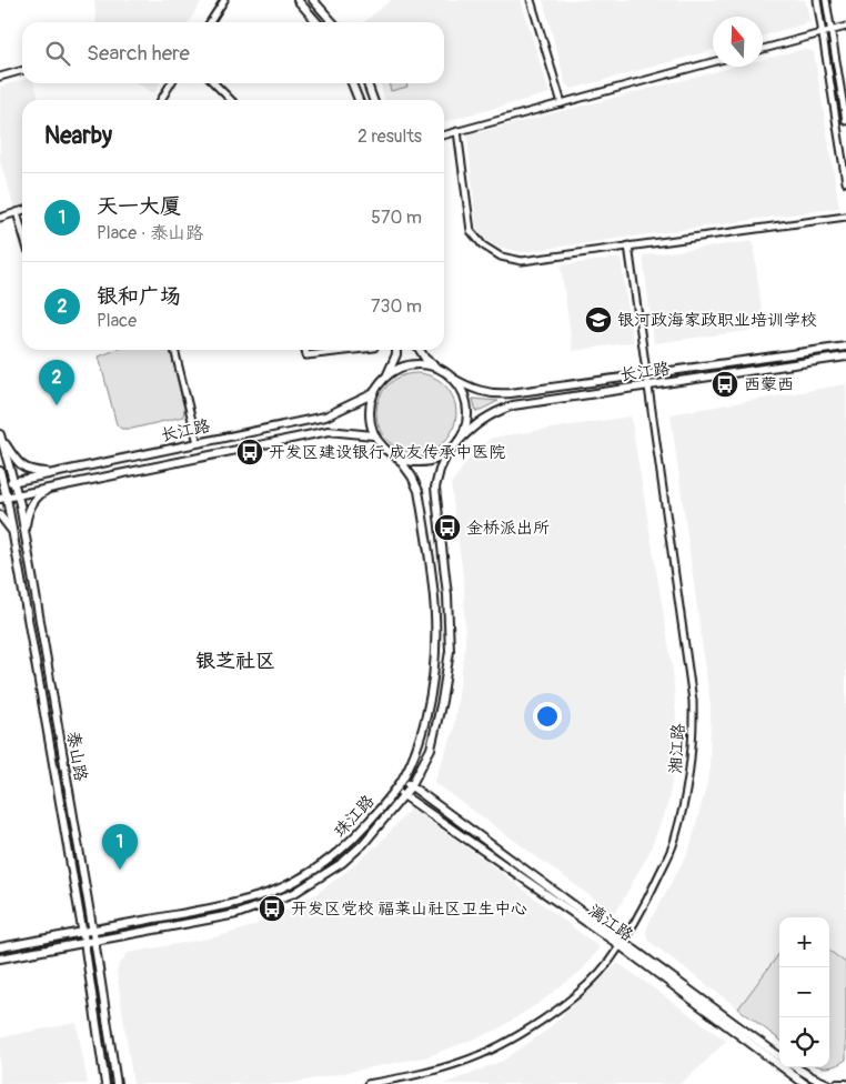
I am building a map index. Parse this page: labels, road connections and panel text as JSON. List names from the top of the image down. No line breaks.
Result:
{"streets":{"main road":["长江路","泰山路","珠江路","漓江路"],"street":["湘江路"]},"crossings":[["长江路","湘江路"],["长江路","泰山路"],["长江路","珠江路"],["湘江路","漓江路"],["泰山路","珠江路"],["珠江路","漓江路"]],"districts":["银芝社区"],"places":{"school or university":["银河政海家政职业培训学校"],"bus stop":["西蒙西","开发区建设银行 成友传承中医院","金桥派出所","开发区党校 福莱山社区卫生中心"]},"north":"top","page":{"search":"Search here","heading":["Nearby","2 results"],"list":[{"mark":"1","name":"天一大厦","note":"Place · 泰山路","value":"570 m"},{"mark":"2","name":"银和广场","note":"Place","value":"730 m"}],"pins":["2","1"],"map_buttons":["+","−"]}}
